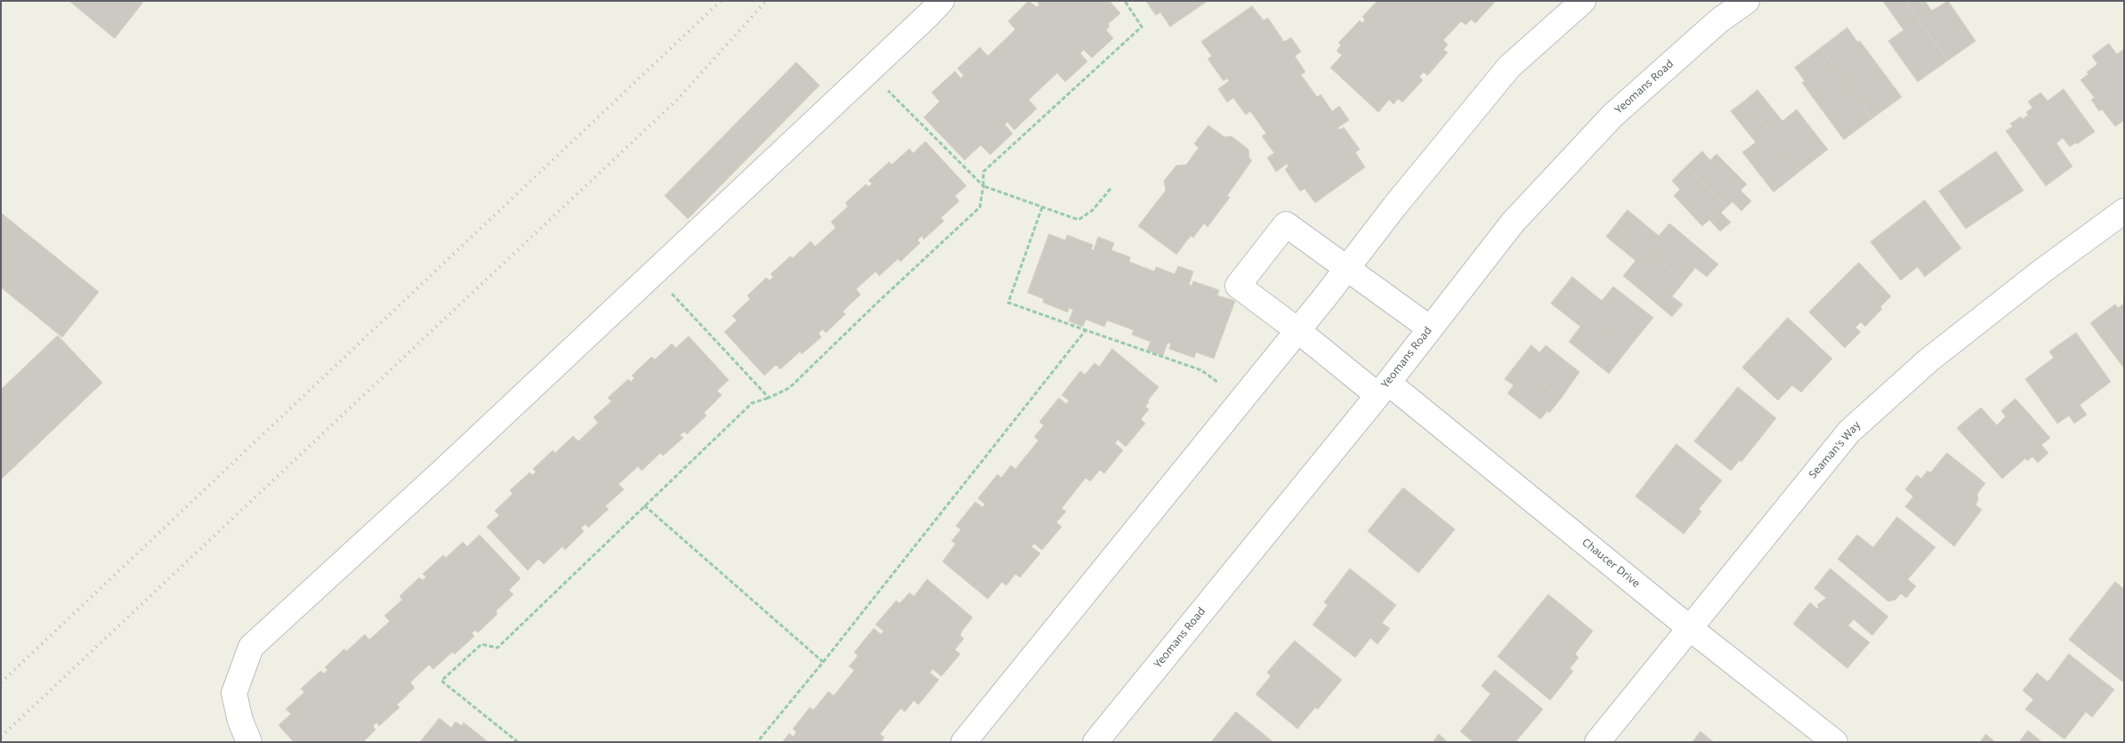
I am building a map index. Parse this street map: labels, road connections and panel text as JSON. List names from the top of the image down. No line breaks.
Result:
{"streets":{"street":["Yeomans Road","Seaman's Way","Chaucer Drive"]},"crossings":[["Yeomans Road","Chaucer Drive"],["Seaman's Way","Chaucer Drive"]]}
